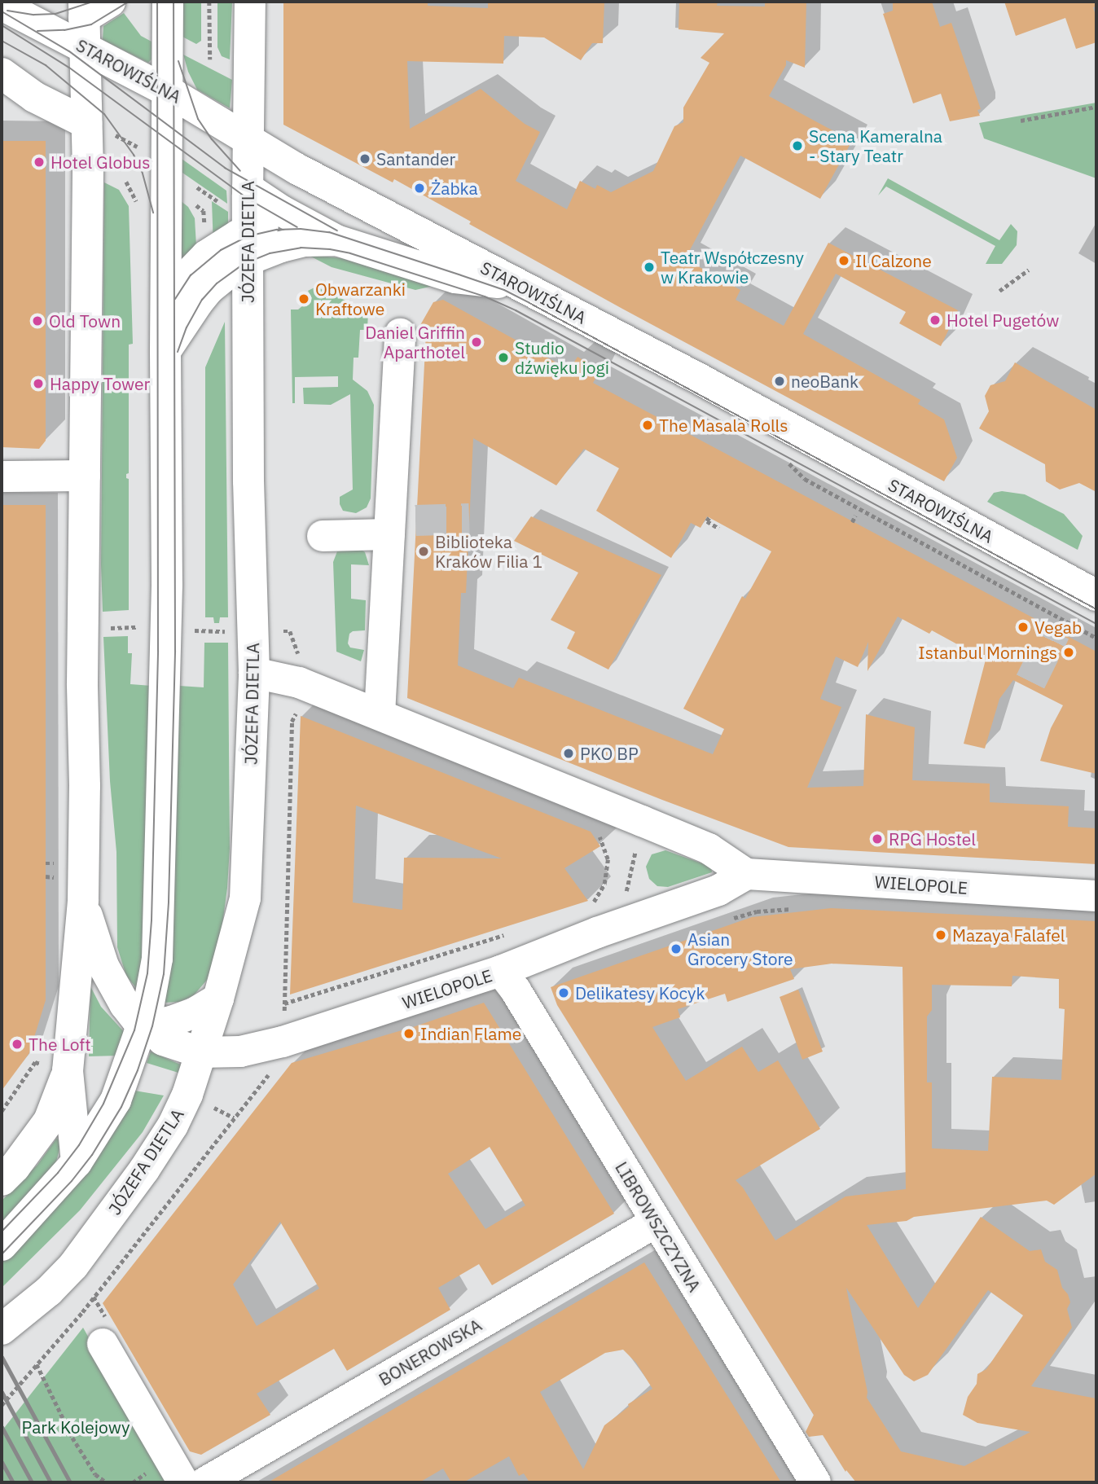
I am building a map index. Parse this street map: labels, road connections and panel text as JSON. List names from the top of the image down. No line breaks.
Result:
{"streets":{"street":["STAROWIŚLNA","JÓZEFA DIETLA","WIELOPOLE","LIBROWSZCZYZNA","BONEROWSKA"]},"crossings":[["STAROWIŚLNA","JÓZEFA DIETLA"],["JÓZEFA DIETLA","WIELOPOLE"],["WIELOPOLE","LIBROWSZCZYZNA"],["LIBROWSZCZYZNA","BONEROWSKA"]],"parks":["Park Kolejowy"],"places":["Scena Kameralna - Stary Teatr","Santander","Hotel Globus","Żabka","Il Calzone","Teatr Współczesny w Krakowie","Obwarzanki Kraftowe","Hotel Pugetów","Old Town","Daniel Griffin Aparthotel","Studio dźwięku jogi","neoBank","Happy Tower","The Masala Rolls","Biblioteka Kraków Filia 1","Vegab","Istanbul Mornings","PKO BP","RPG Hostel","Mazaya Falafel","Asian Grocery Store","Delikatesy Kocyk","Indian Flame","The Loft"]}
